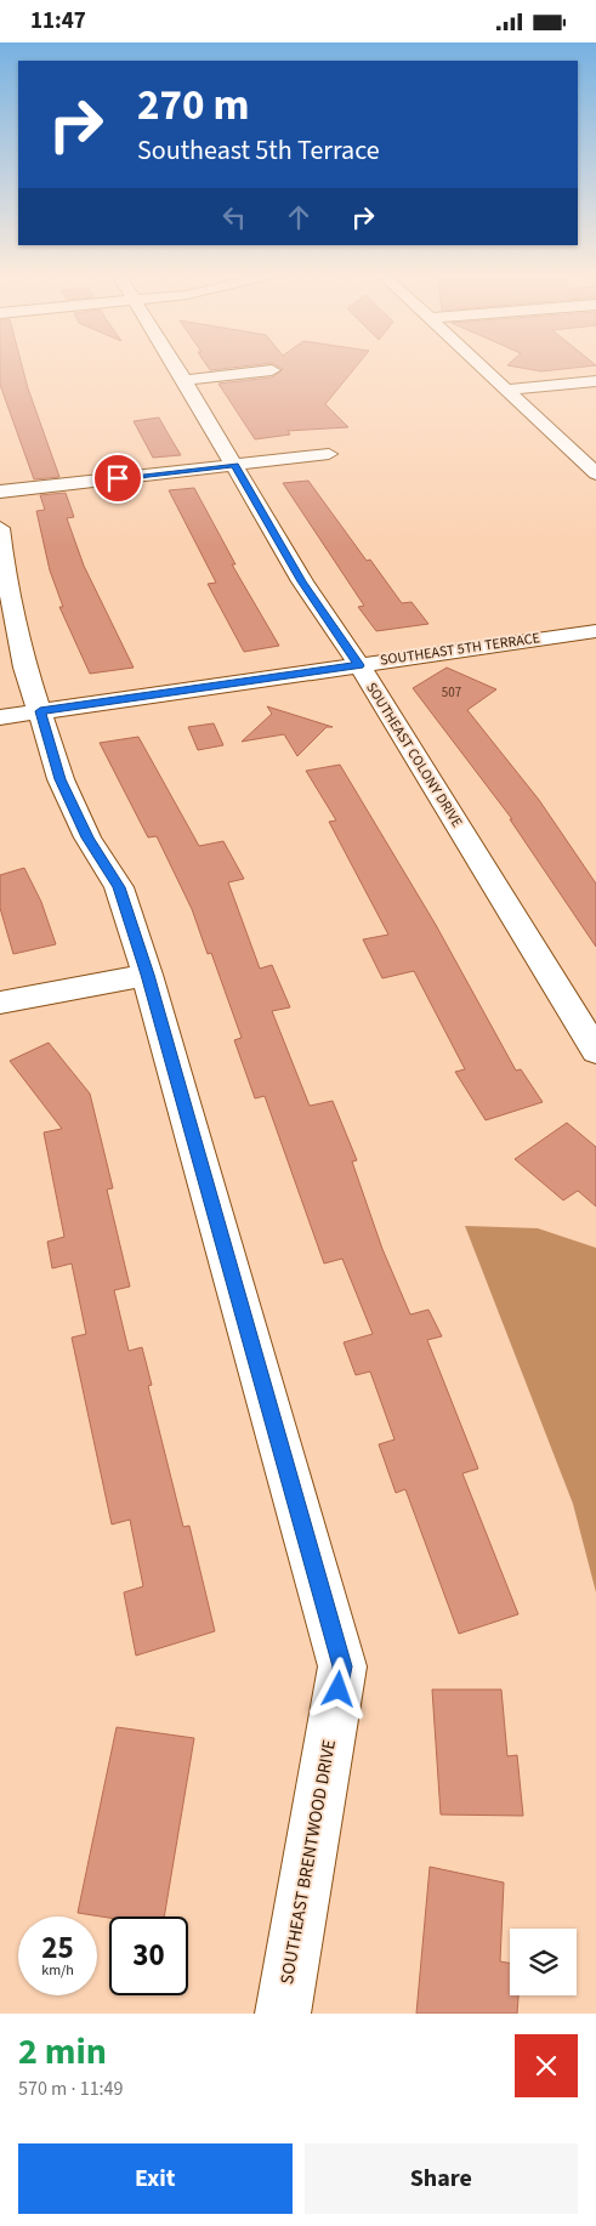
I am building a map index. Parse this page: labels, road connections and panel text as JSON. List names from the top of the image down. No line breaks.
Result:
{"streets":{"street":["SOUTHEAST 5TH TERRACE","SOUTHEAST COLONY DRIVE","SOUTHEAST BRENTWOOD DRIVE"]},"crossings":[["SOUTHEAST 5TH TERRACE","SOUTHEAST COLONY DRIVE"],["SOUTHEAST 5TH TERRACE","SOUTHEAST BRENTWOOD DRIVE"]],"house_numbers":["507"],"page":{"status":"11:47","turn":["270 m","Southeast 5th Terrace"],"speed":"25 km/h","limit":"30","heading":["2 min","570 m · 11:49"],"buttons":["Exit","Share"]}}
